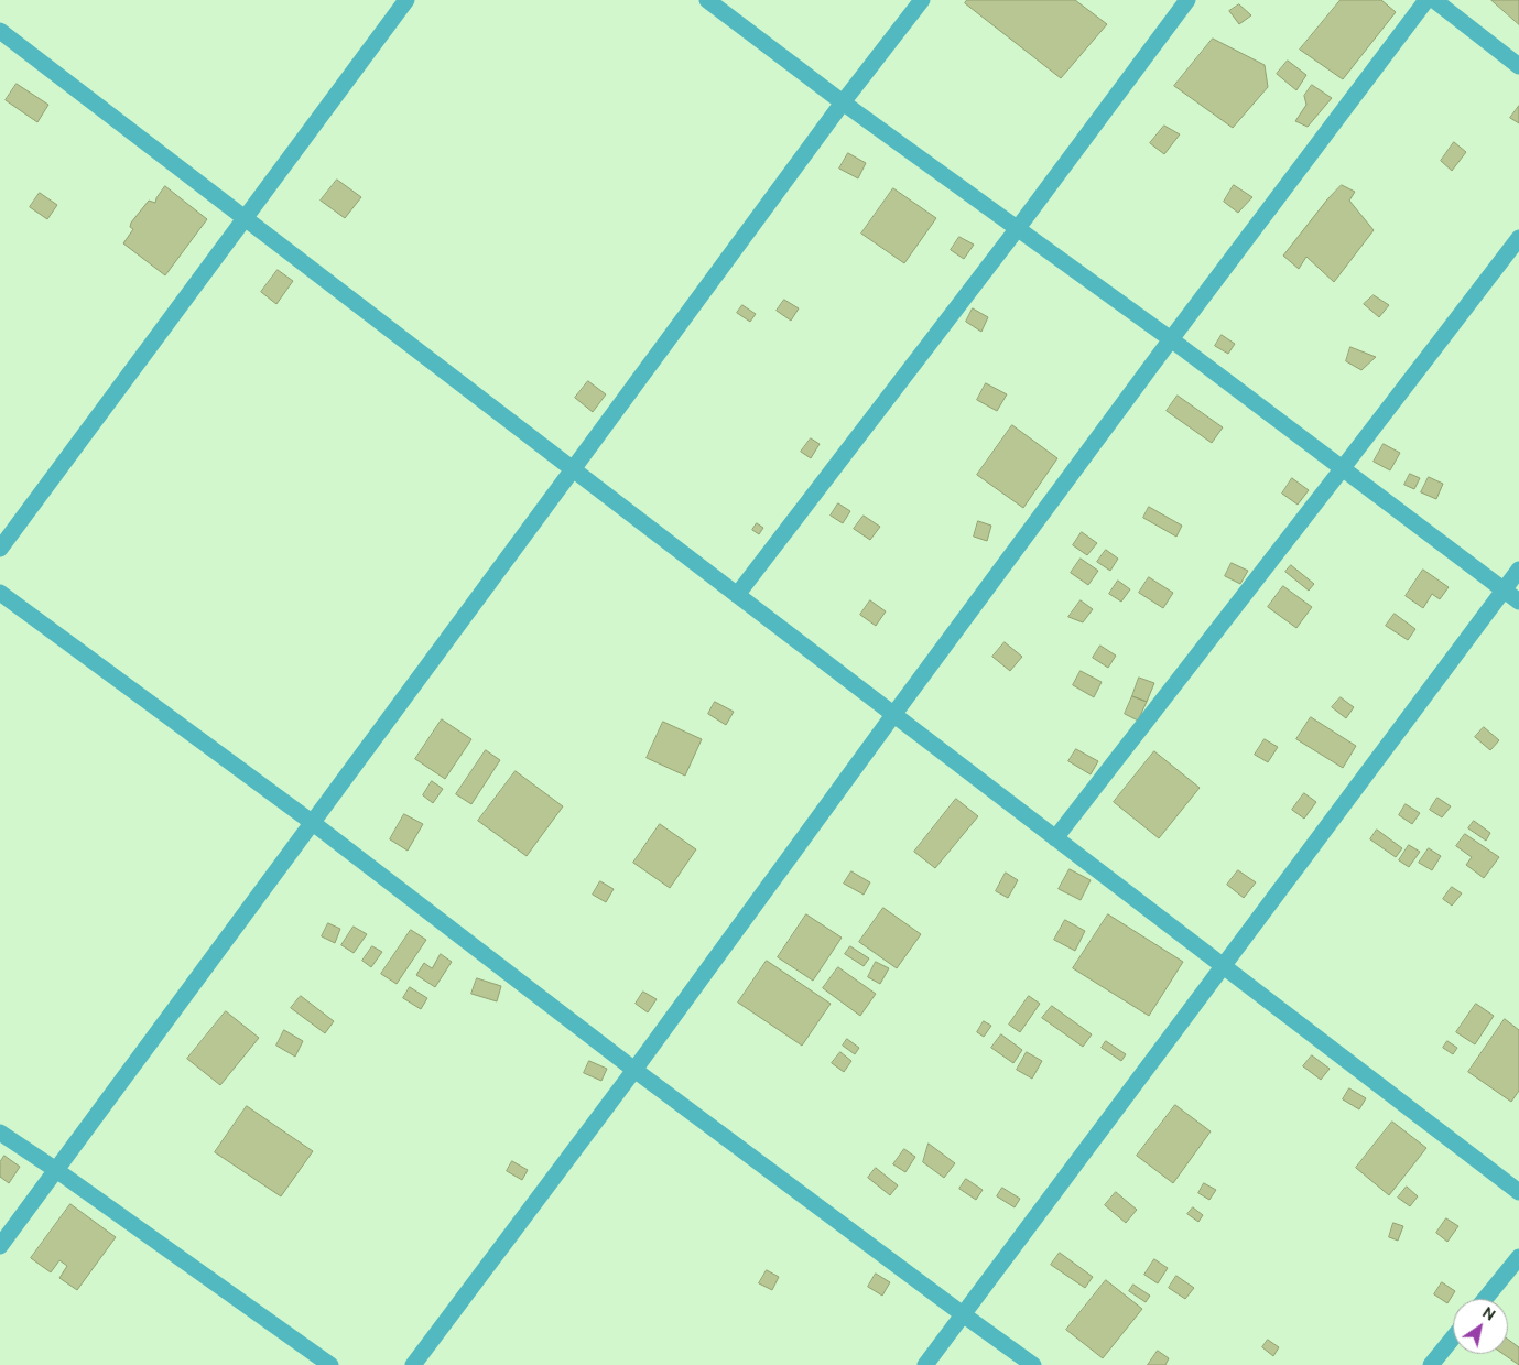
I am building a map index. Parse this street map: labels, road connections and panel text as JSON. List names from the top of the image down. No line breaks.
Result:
{"north":"top right"}
